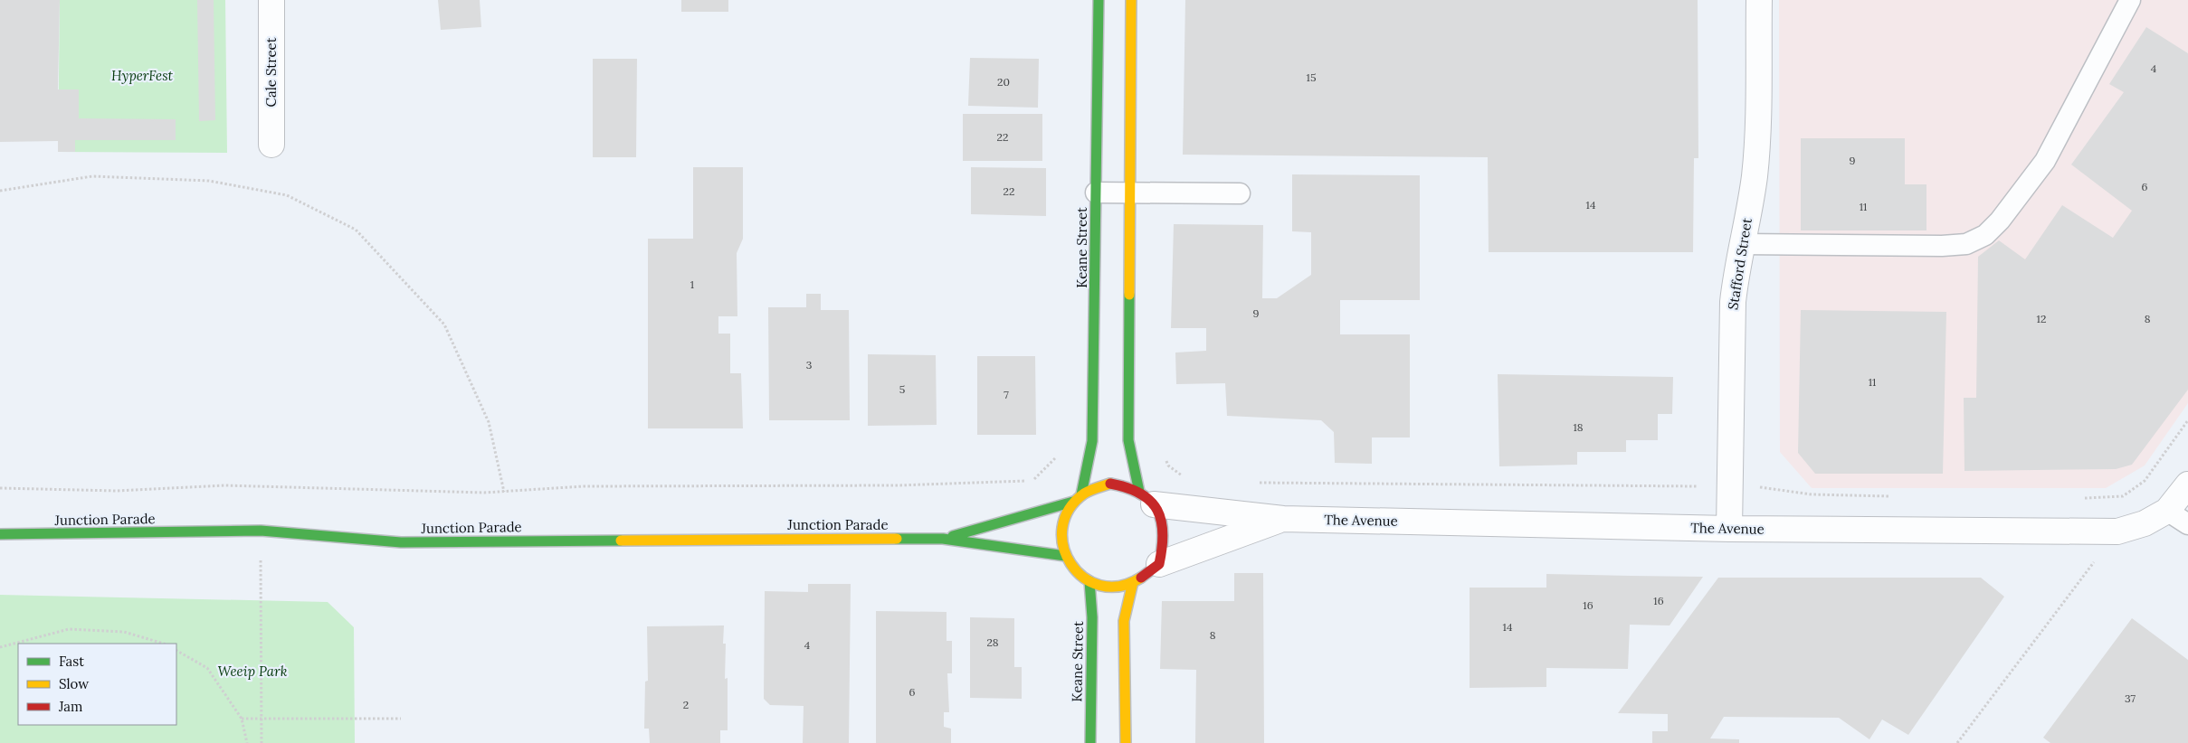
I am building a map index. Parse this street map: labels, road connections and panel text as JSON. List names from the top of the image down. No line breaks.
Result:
{"streets":{"street":["Cale Street","Keane Street","Stafford Street","Junction Parade","The Avenue"]},"crossings":[["Keane Street","Junction Parade"],["Keane Street","The Avenue"],["Stafford Street","The Avenue"],["Junction Parade","The Avenue"]],"parks":["HyperFest","Weeip Park"],"house_numbers":["4","15","20","22","9","6","22","14","11","1","9","12","8","3","11","5","7","18","16","16","14","8","28","4","6","37","2"],"legend":["Fast","Slow","Jam"]}
